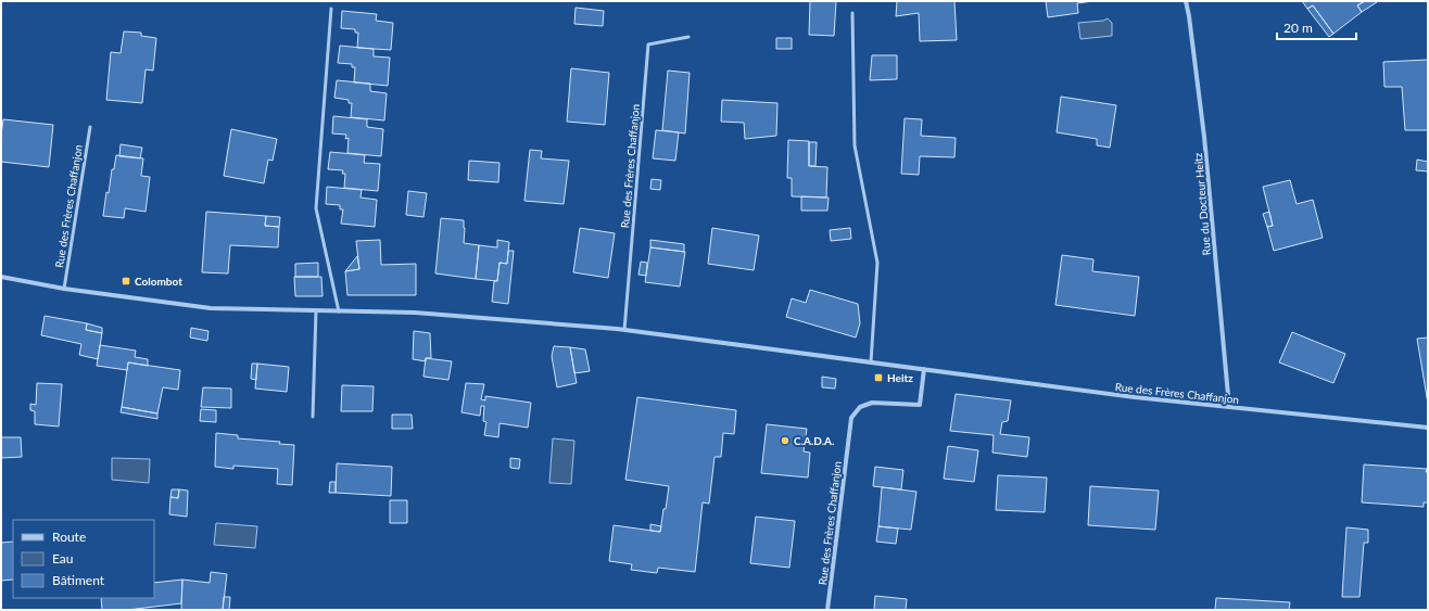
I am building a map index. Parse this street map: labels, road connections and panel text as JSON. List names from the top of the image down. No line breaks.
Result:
{"streets":{"street":["Rue des Frères Chaffanjon","Rue du Docteur Heitz"]},"crossings":[["Rue des Frères Chaffanjon","Rue du Docteur Heitz"]],"places":{"transit":["Colombot","Heitz"],"other":["C.A.D.A."]},"legend":["Route","Eau","Bâtiment"],"scale_bar":"20 m"}
